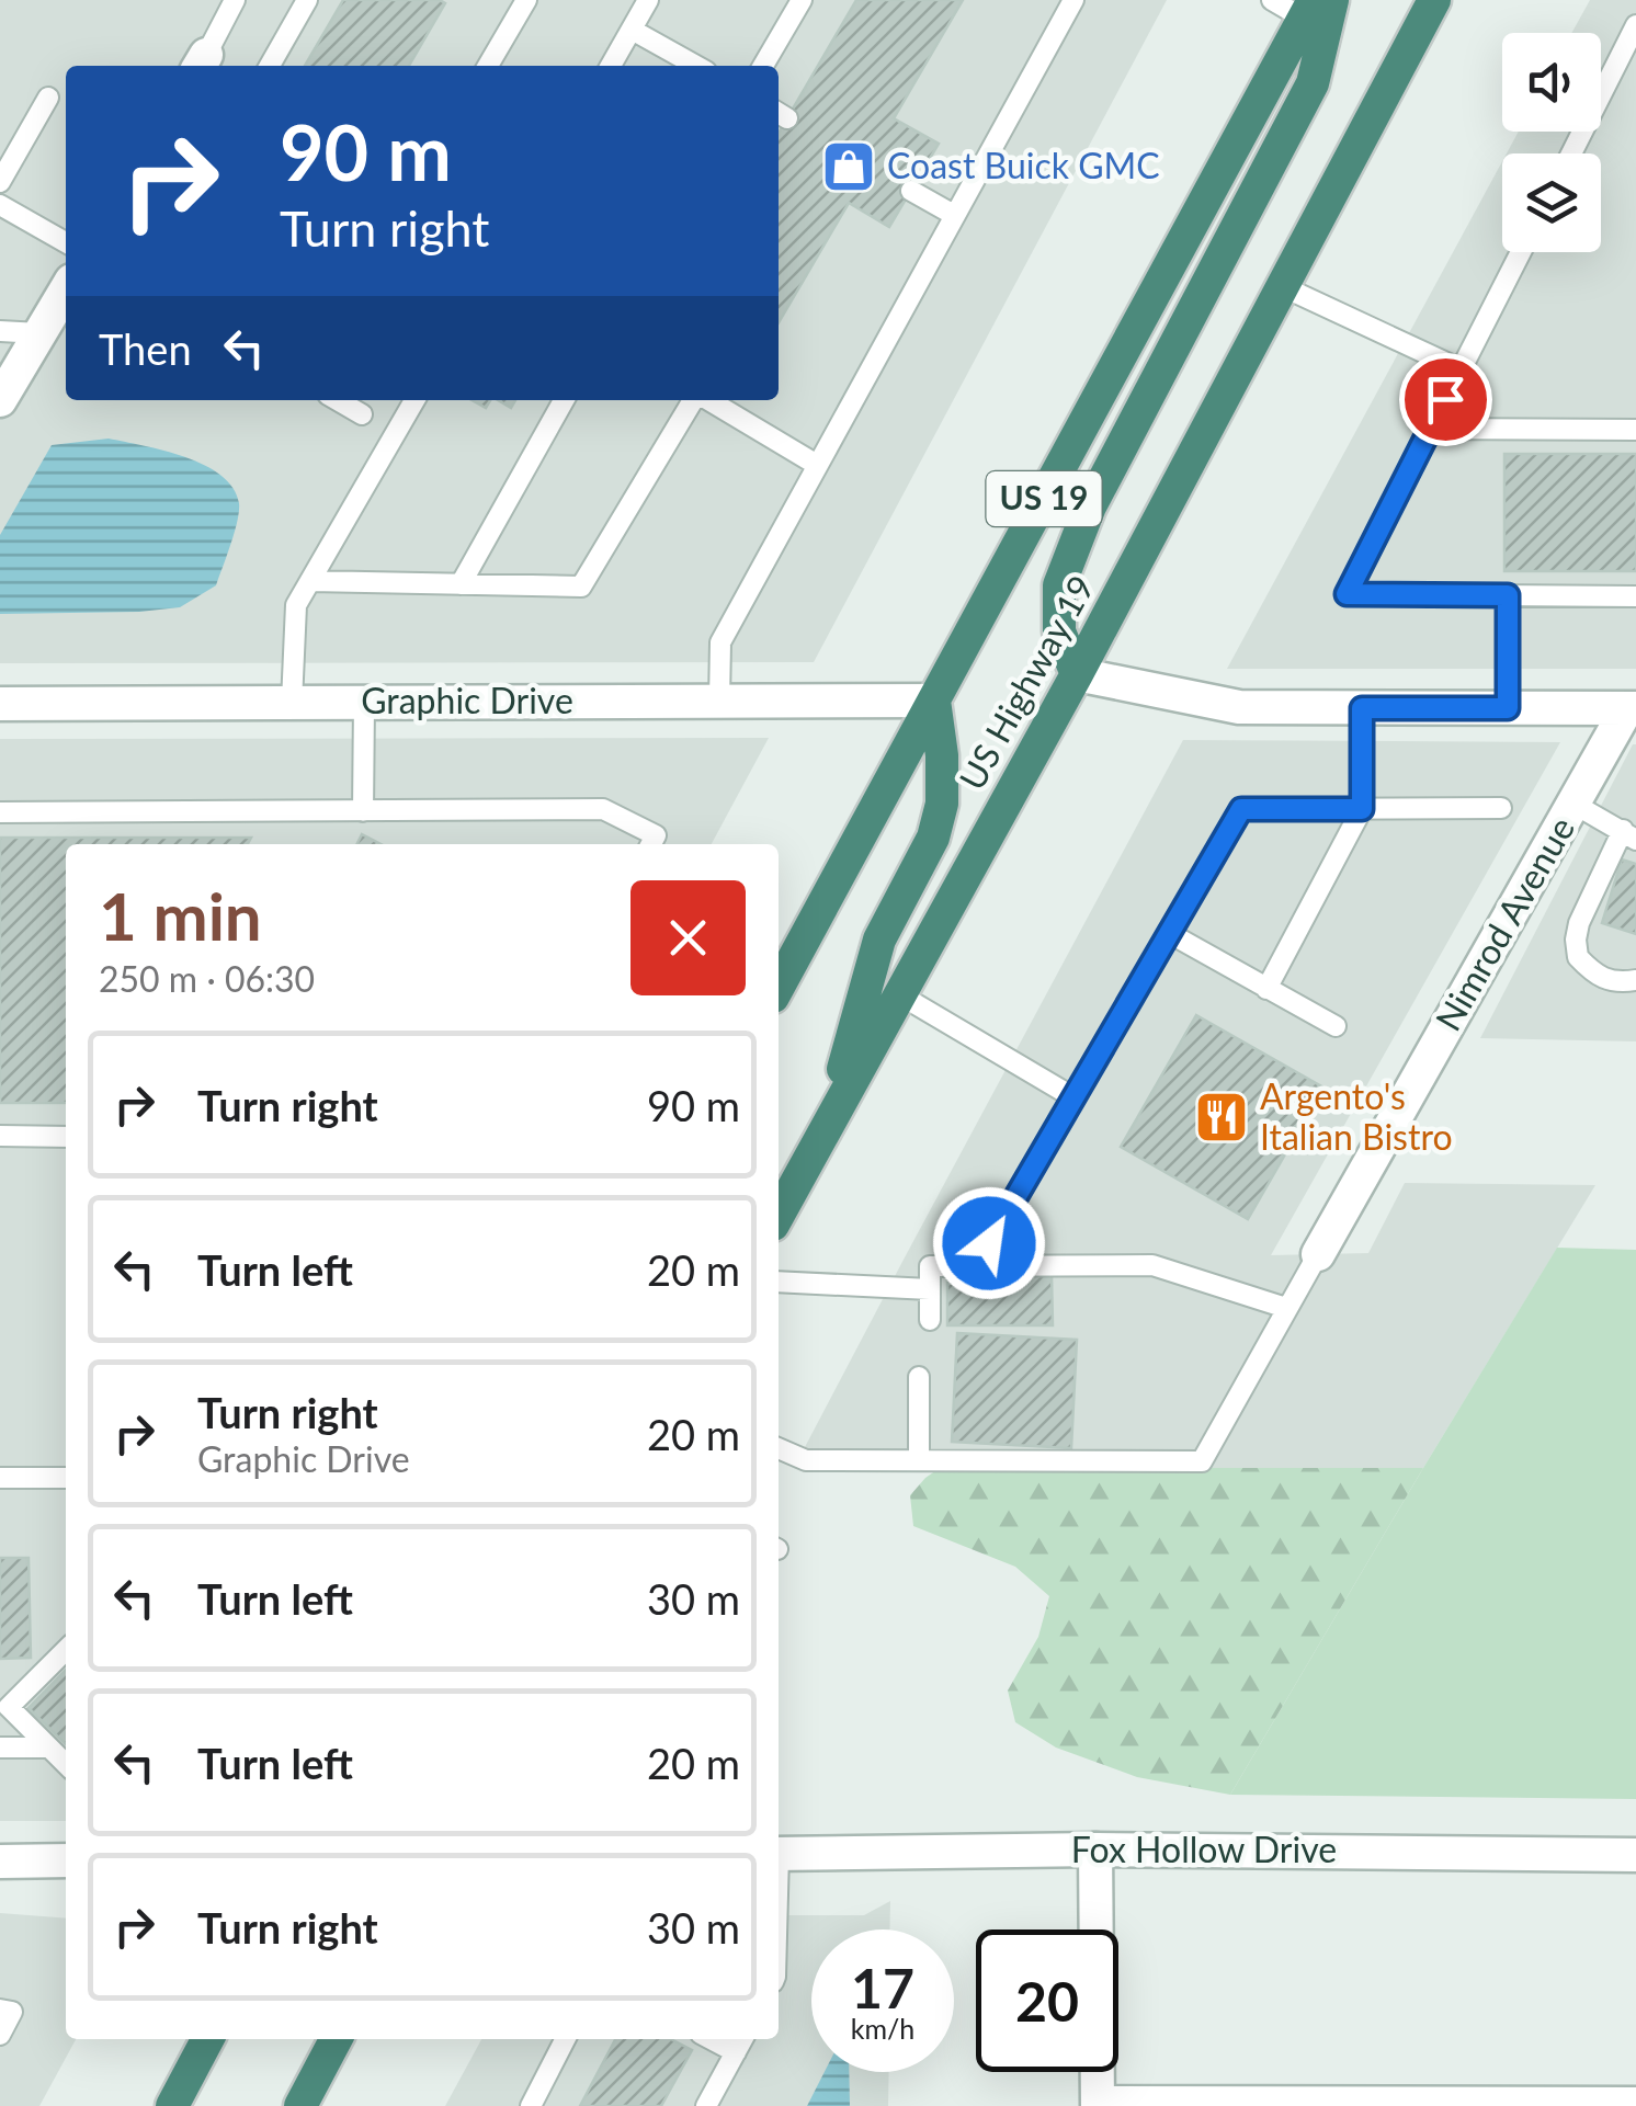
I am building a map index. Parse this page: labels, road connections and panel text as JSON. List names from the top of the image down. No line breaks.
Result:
{"streets":{"highway":["US 19","US Highway 19"],"street":["Graphic Drive","Nimrod Avenue","Fox Hollow Drive"]},"crossings":[["US Highway 19","Graphic Drive"]],"places":{"shop":["Coast Buick GMC"],"restaurant":["Argento's Italian Bistro"]},"page":{"turn":["90 m","Turn right"],"then":"Then","heading":["1 min","250 m · 06:30"],"list":[{"name":"Turn right","value":"90 m"},{"name":"Turn left","value":"20 m"},{"name":"Turn right","note":"Graphic Drive","value":"20 m"},{"name":"Turn left","value":"30 m"},{"name":"Turn left","value":"20 m"},{"name":"Turn right","value":"30 m"}],"speed":"17 km/h","limit":"20"}}
